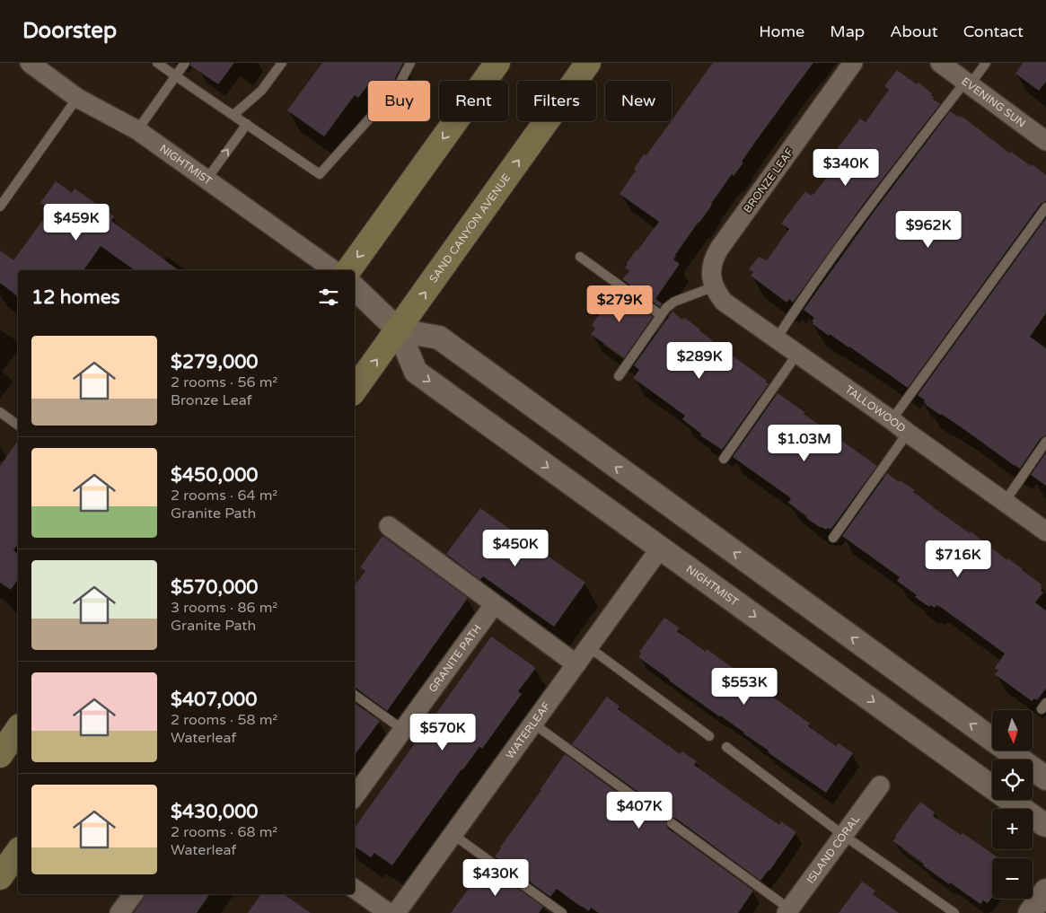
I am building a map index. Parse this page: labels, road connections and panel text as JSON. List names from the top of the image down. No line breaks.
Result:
{"streets":{"main road":["SAND CANYON AVENUE"],"street":["EVENING SUN","NIGHTMIST","BRONZE LEAF","TALLOWOOD","GRANITE PATH","WATERLEAF","ISLAND CORAL"]},"crossings":[["NIGHTMIST","SAND CANYON AVENUE"],["NIGHTMIST","WATERLEAF"],["BRONZE LEAF","TALLOWOOD"]],"north":"bottom","page":{"header":"Doorstep","nav":["Home","Map","About","Contact"],"chip":["Buy","Rent","Filters","New"],"price":["$340K","$459K","$962K","$279K","$289K","$1.03M","$450K","$716K","$553K","$570K","$407K","$430K"],"heading":"12 homes","list":[{"name":"$279,000","note":"2 rooms · 56 m² · Bronze Leaf"},{"name":"$450,000","note":"2 rooms · 64 m² · Granite Path"},{"name":"$570,000","note":"3 rooms · 86 m² · Granite Path"},{"name":"$407,000","note":"2 rooms · 58 m² · Waterleaf"},{"name":"$430,000","note":"2 rooms · 68 m² · Waterleaf"}],"map_buttons":["+","−"]}}
